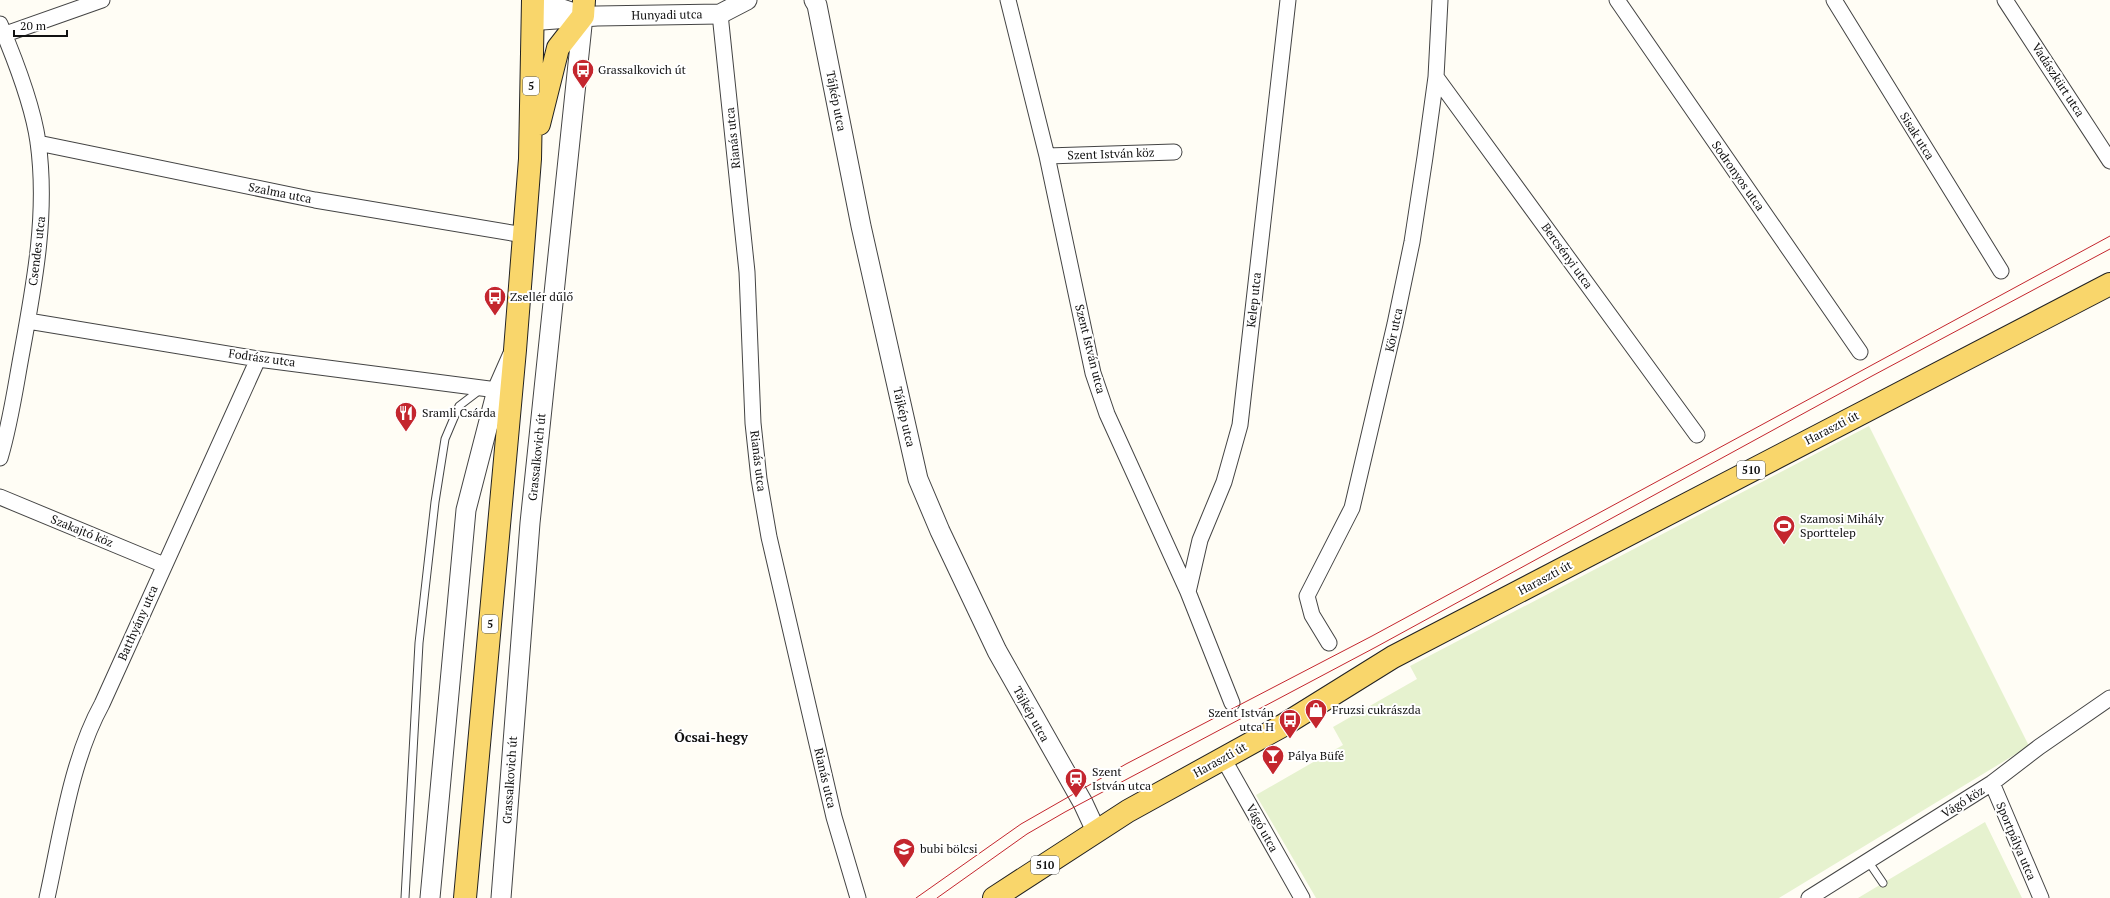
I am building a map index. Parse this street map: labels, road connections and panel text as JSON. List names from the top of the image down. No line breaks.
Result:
{"streets":{"main road":["5","Haraszti út","510"],"street":["Hunyadi utca","Vadászkürt utca","Tájkép utca","Sisak utca","Rianás utca","Szent István köz","Sodronyos utca","Szalma utca","Csendes utca","Bercsényi utca","Kelep utca","Kör utca","Szent István utca","Fodrász utca","Grassalkovich út","Szakajtó köz","Batthyány utca","Vágó köz","Vágó utca","Sportpálya utca"]},"crossings":[["Hunyadi utca","Rianás utca"],["Hunyadi utca","Grassalkovich út"],["5","Szalma utca"],["Tájkép utca","Haraszti út"],["Szent István köz","Szent István utca"],["Szalma utca","Csendes utca"],["Csendes utca","Fodrász utca"],["Bercsényi utca","Kör utca"],["Kelep utca","Szent István utca"],["Fodrász utca","Batthyány utca"],["Haraszti út","Vágó utca"],["Szakajtó köz","Batthyány utca"],["Vágó köz","Sportpálya utca"]],"districts":["Ócsai-hegy"],"places":{"bus stop":["Grassalkovich út","Zsellér dűlő","Szent István utca H"],"restaurant":["Sramli Csárda"],"sports":["Szamosi Mihály Sporttelep"],"shop":["Fruzsi cukrászda"],"bar":["Pálya Büfé"],"station":["Szent István utca"],"school or university":["bubi bölcsi"]},"scale_bar":"20 m"}
